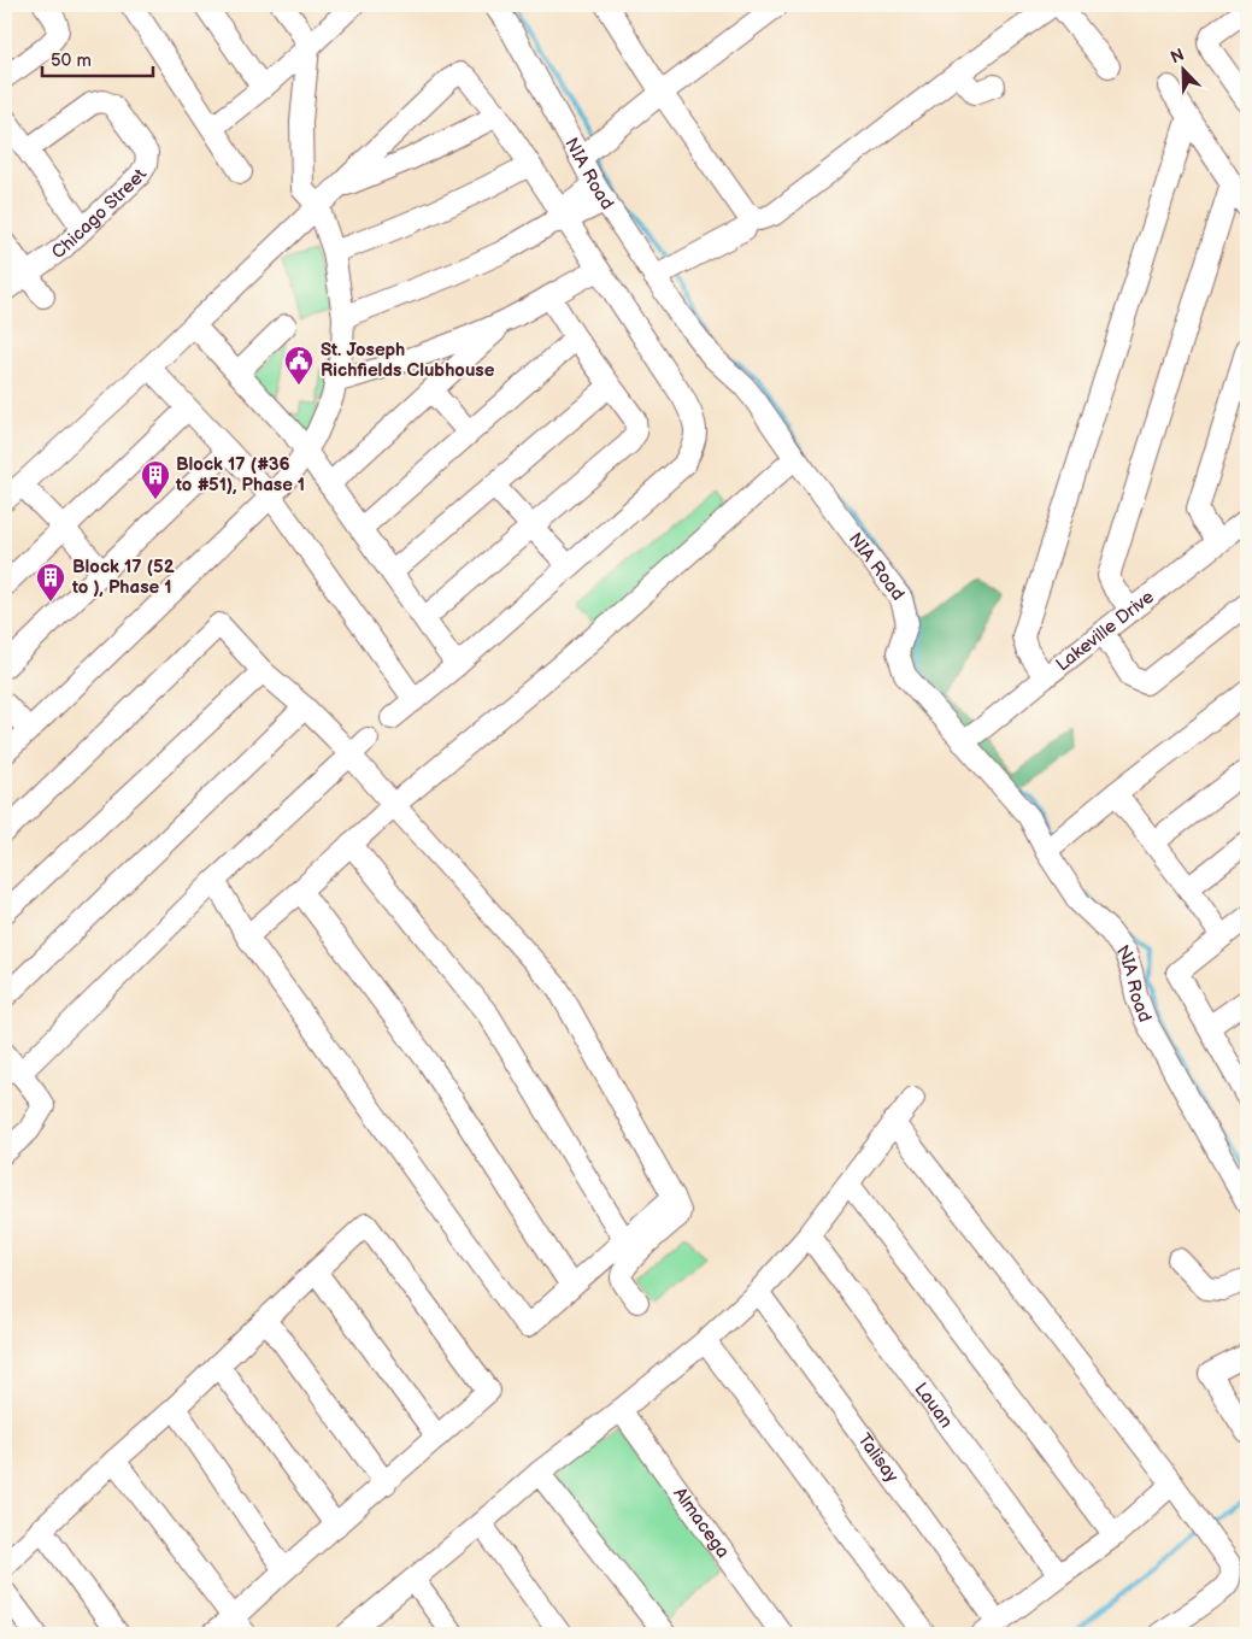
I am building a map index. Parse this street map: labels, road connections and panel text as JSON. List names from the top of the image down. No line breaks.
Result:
{"streets":{"street":["NIA Road","Chicago Street","Lakeville Drive","Lauan","Talisay","Almacega"]},"crossings":[["NIA Road","Lakeville Drive"]],"places":{"public building":["St. Joseph Richfields Clubhouse"],"building":["Block 17 (#36 to #51), Phase 1","Block 17 (52 to ), Phase 1"]},"scale_bar":"50 m","north":"top left"}
